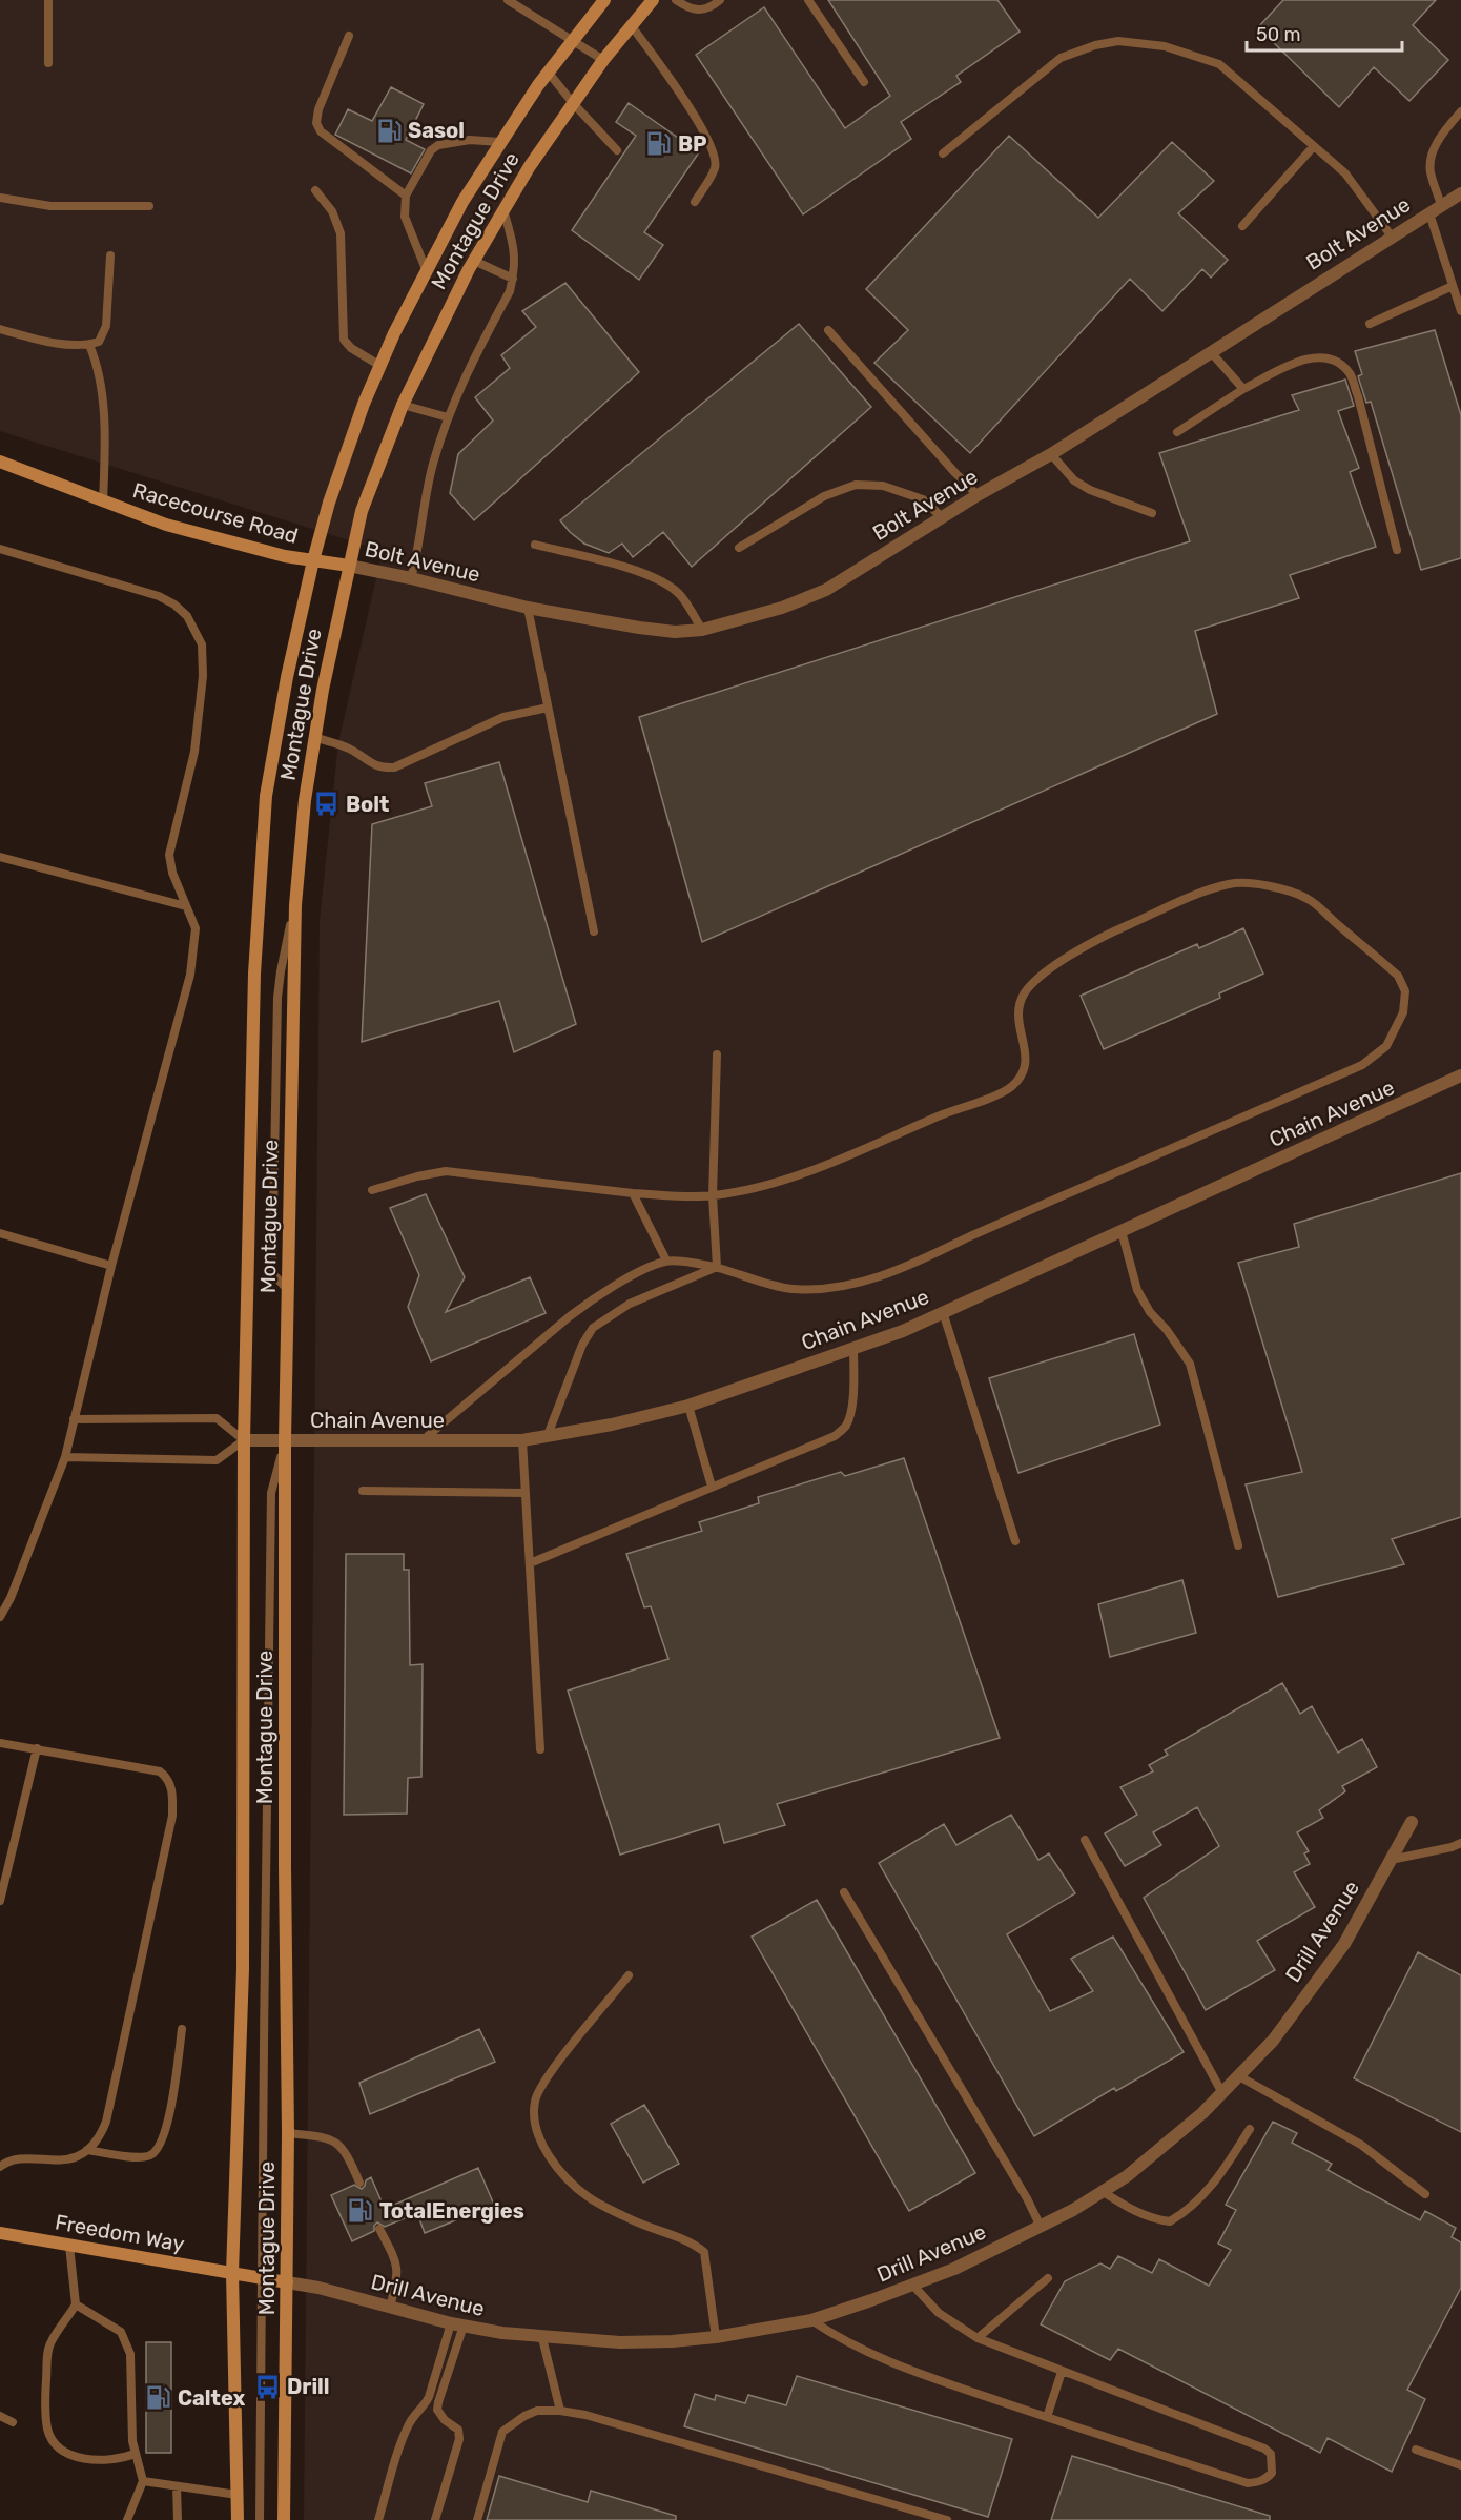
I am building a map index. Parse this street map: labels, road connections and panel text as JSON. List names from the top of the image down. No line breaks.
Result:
{"streets":{"main road":["Montague Drive","Racecourse Road","Freedom Way"],"street":["Bolt Avenue","Chain Avenue","Drill Avenue"]},"crossings":[["Montague Drive","Bolt Avenue"],["Montague Drive","Racecourse Road"],["Montague Drive","Chain Avenue"],["Montague Drive","Drill Avenue"],["Montague Drive","Freedom Way"],["Bolt Avenue","Racecourse Road"],["Drill Avenue","Freedom Way"]],"places":{"fuel station":["Sasol","BP","TotalEnergies","Caltex"],"bus stop":["Bolt","Drill"]},"scale_bar":"50 m"}
